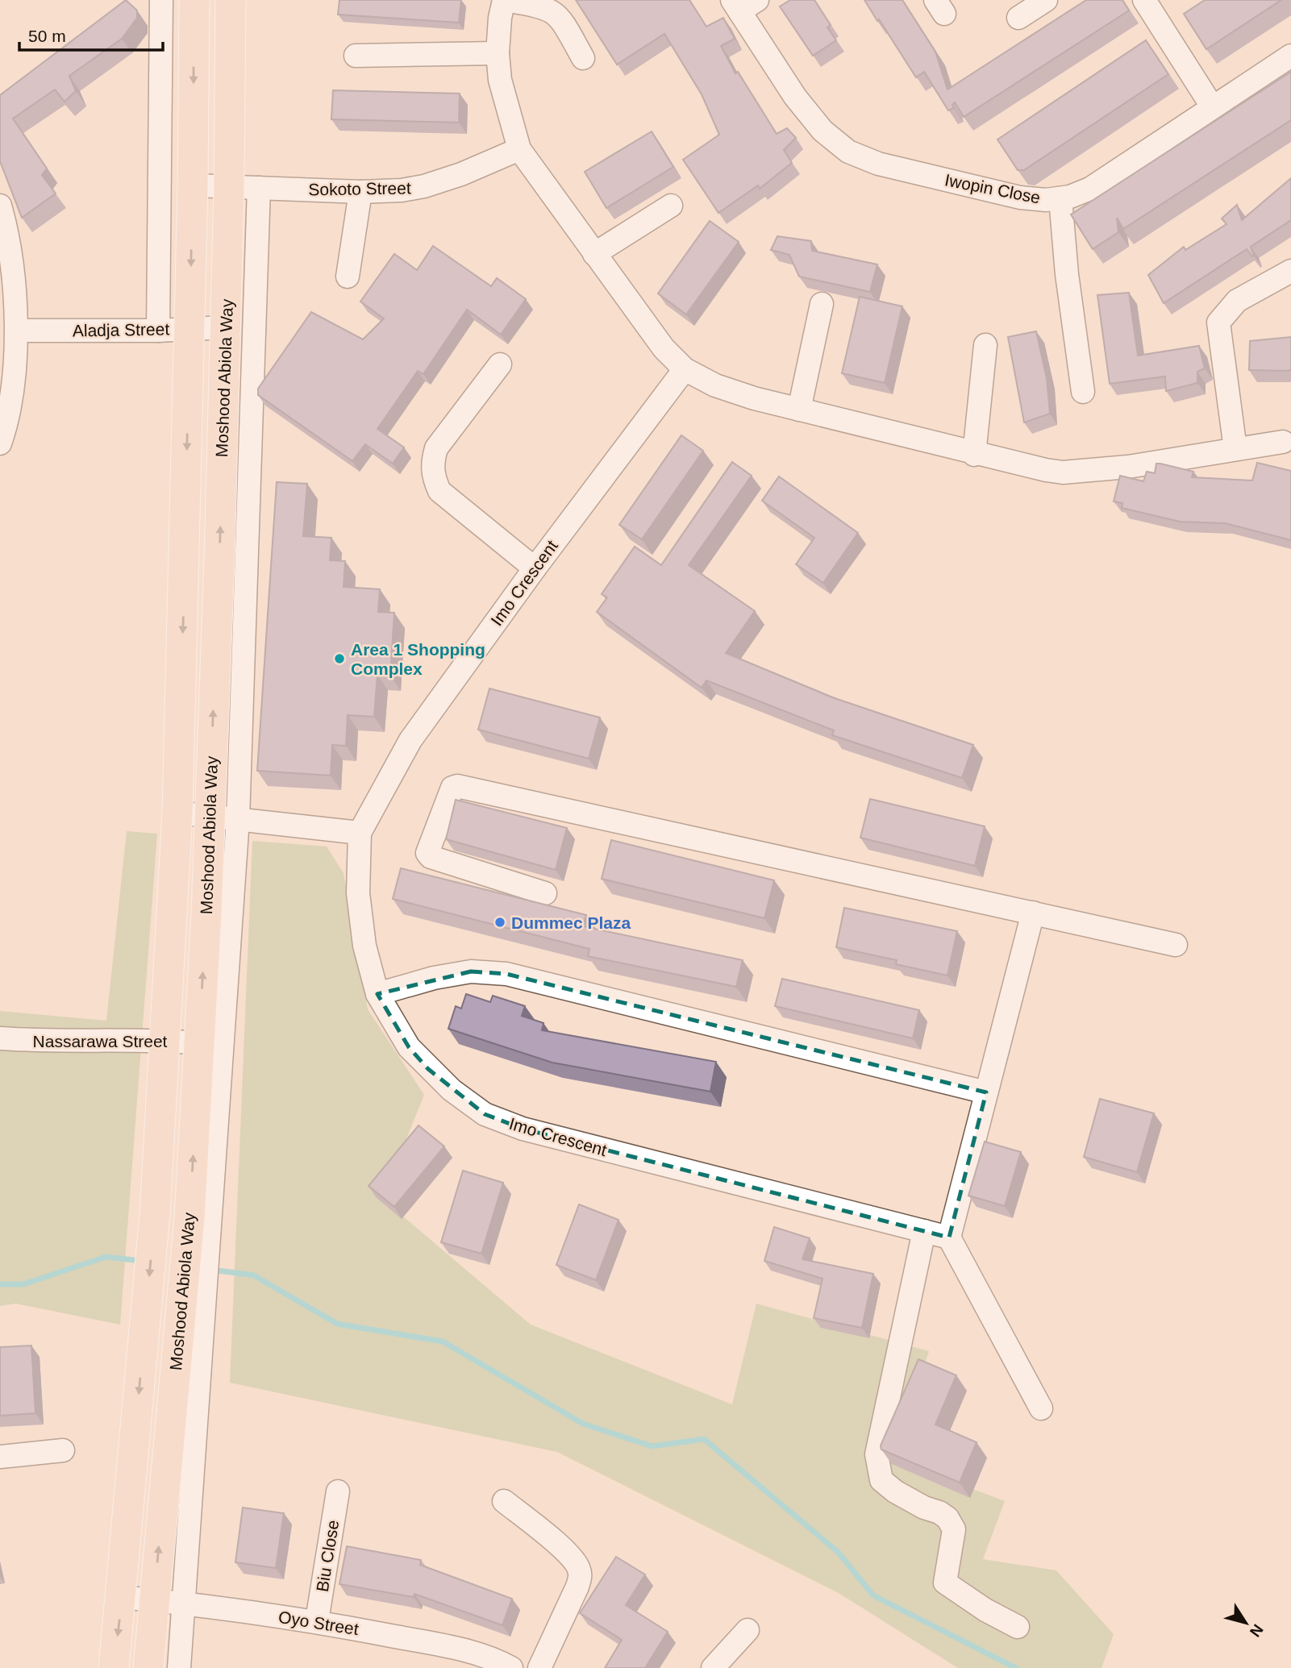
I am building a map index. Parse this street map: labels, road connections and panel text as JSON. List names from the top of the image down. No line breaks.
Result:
{"streets":{"main road":["Moshood Abiola Way"],"street":["Sokoto Street","Iwopin Close","Aladja Street","Imo Crescent","Nassarawa Street","Biu Close","Oyo Street"]},"crossings":[["Sokoto Street","Moshood Abiola Way"],["Aladja Street","Moshood Abiola Way"],["Moshood Abiola Way","Nassarawa Street"],["Moshood Abiola Way","Oyo Street"],["Biu Close","Oyo Street"]],"places":["Area 1 Shopping Complex","Dummec Plaza"],"scale_bar":"50 m","north":"bottom right"}
